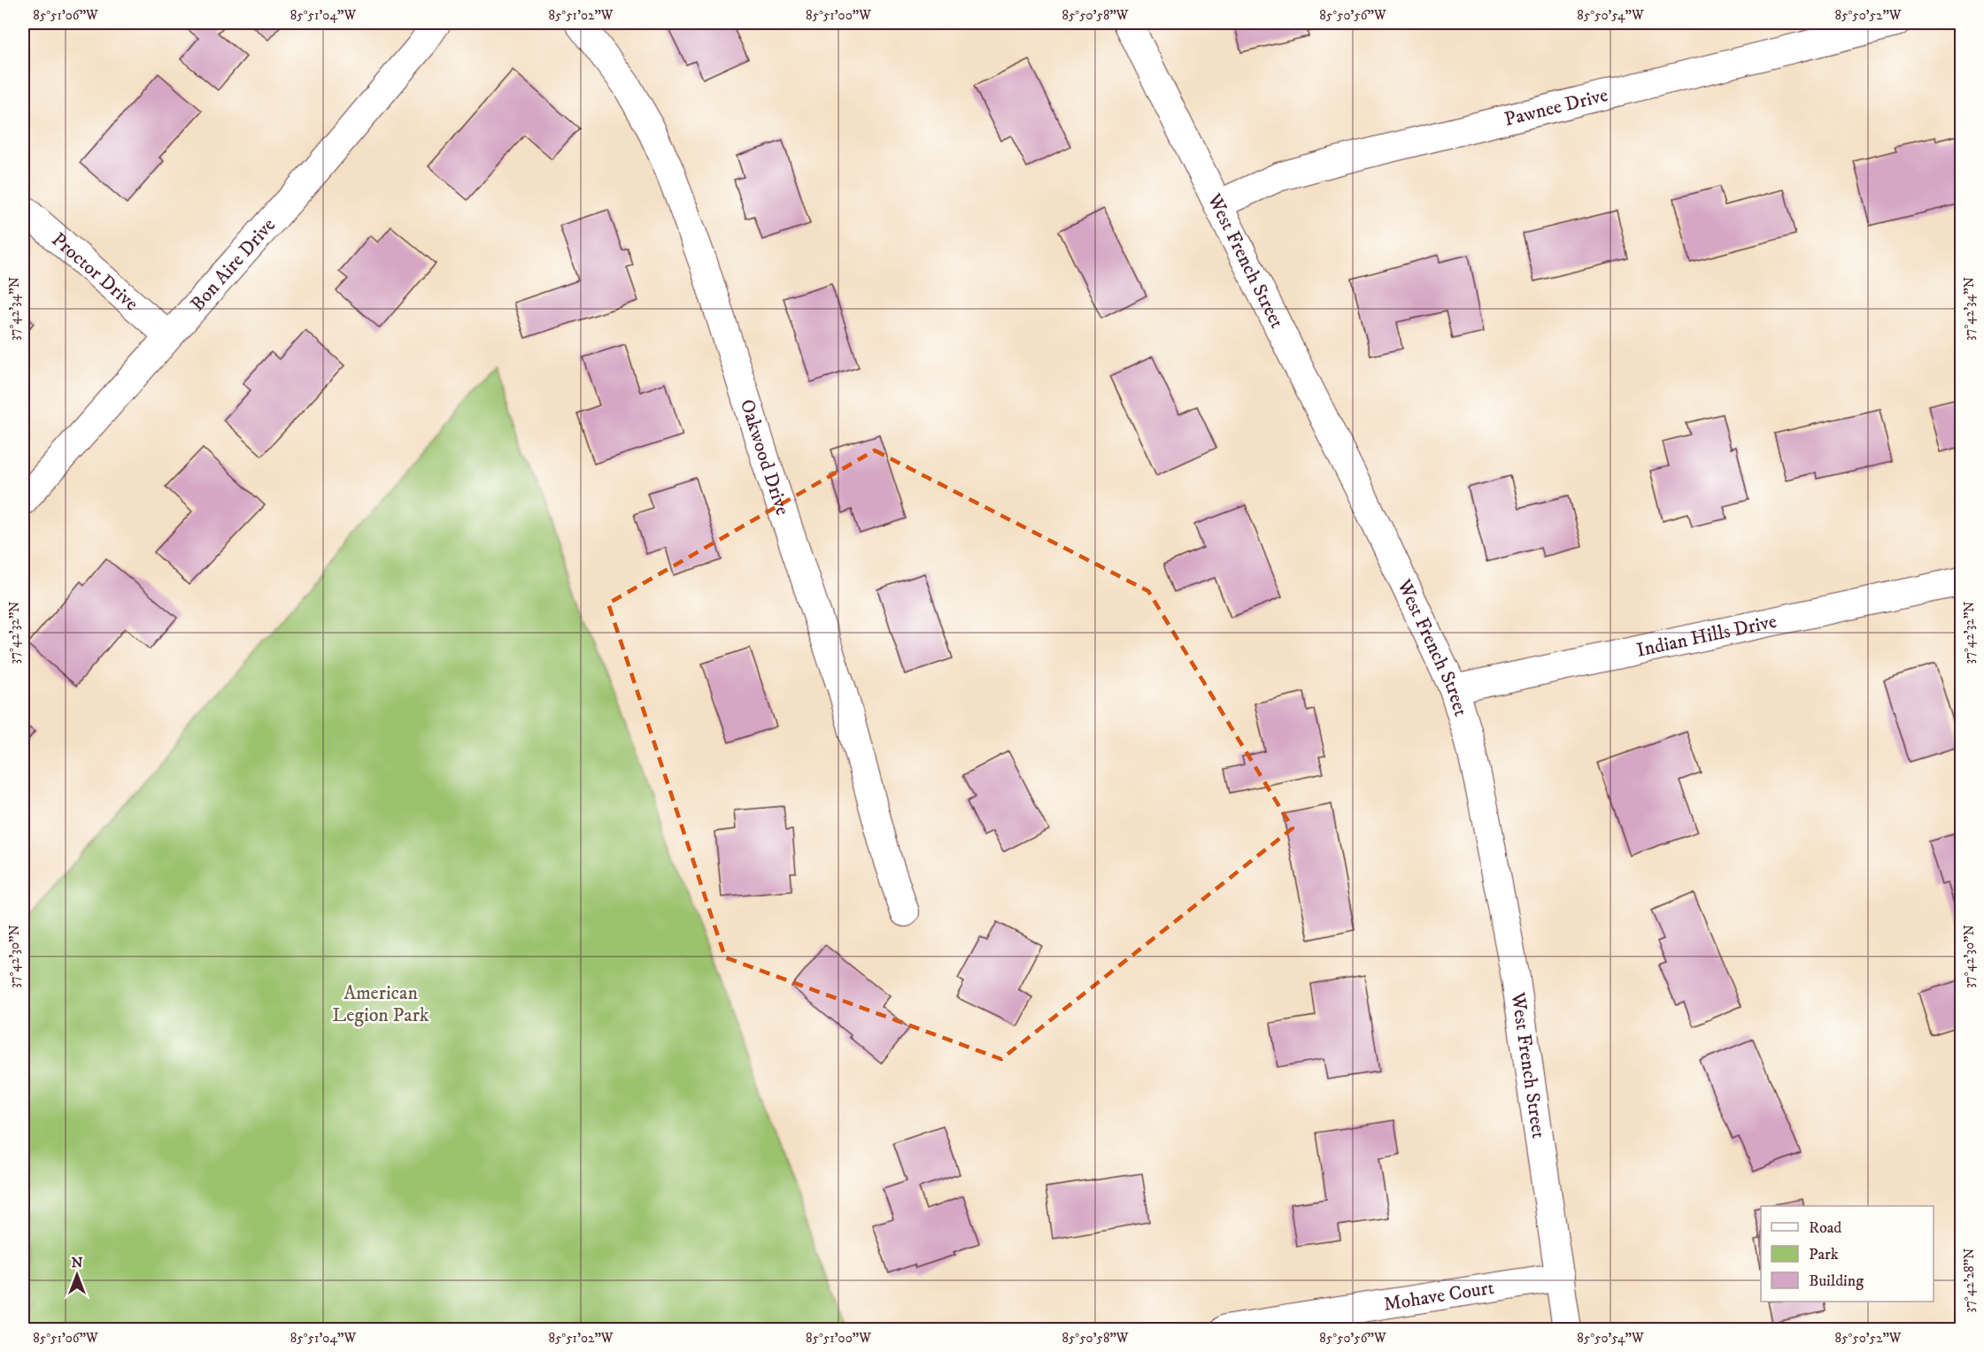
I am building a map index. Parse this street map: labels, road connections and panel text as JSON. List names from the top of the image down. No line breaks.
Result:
{"streets":{"street":["Pawnee Drive","West French Street","Bon Aire Drive","Proctor Drive","Oakwood Drive","Indian Hills Drive","Mohave Court"]},"crossings":[["Pawnee Drive","West French Street"],["West French Street","Indian Hills Drive"],["West French Street","Mohave Court"],["Bon Aire Drive","Proctor Drive"]],"parks":["American Legion Park"],"legend":["Road","Park","Building"],"north":"top","coordinates":["85°51'06\"W","85°51'04\"W","85°51'02\"W","85°51'00\"W","85°50'58\"W","85°50'56\"W","85°50'54\"W","85°50'52\"W","37°42'34\"N","37°42'32\"N","37°42'30\"N","37°42'28\"N"]}
